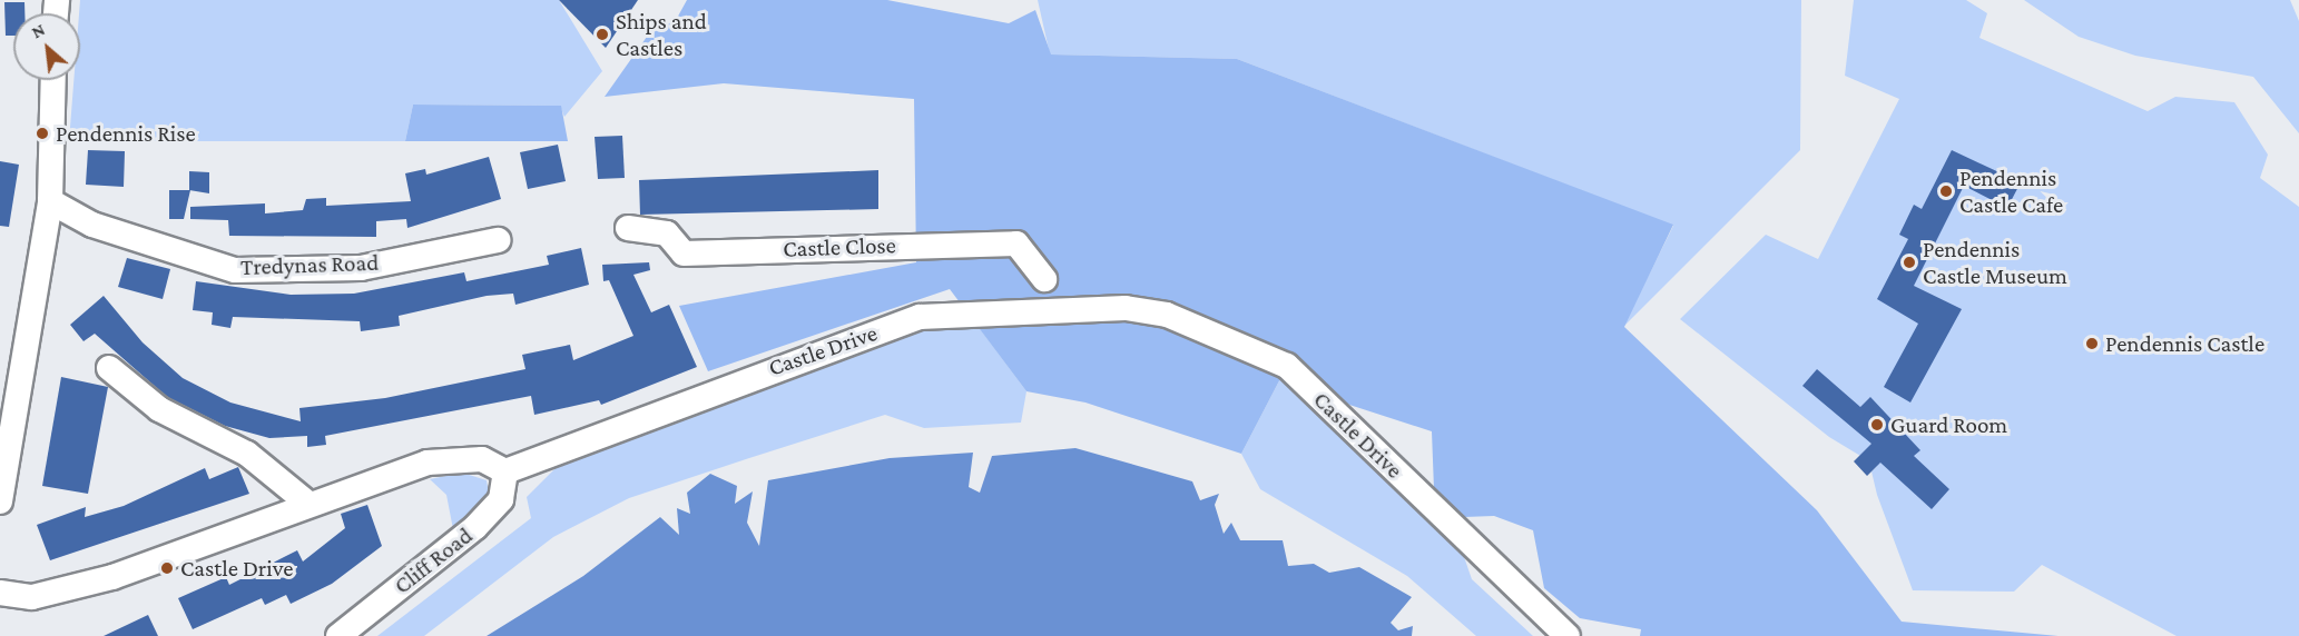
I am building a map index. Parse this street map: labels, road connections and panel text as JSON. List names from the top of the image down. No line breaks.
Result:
{"streets":{"street":["Castle Close","Tredynas Road","Castle Drive","Cliff Road"]},"crossings":[["Castle Drive","Cliff Road"]],"places":["Ships and Castles","Pendennis Rise","Pendennis Castle Cafe","Pendennis Castle Museum","Pendennis Castle","Guard Room","Castle Drive"],"north":"top left"}
